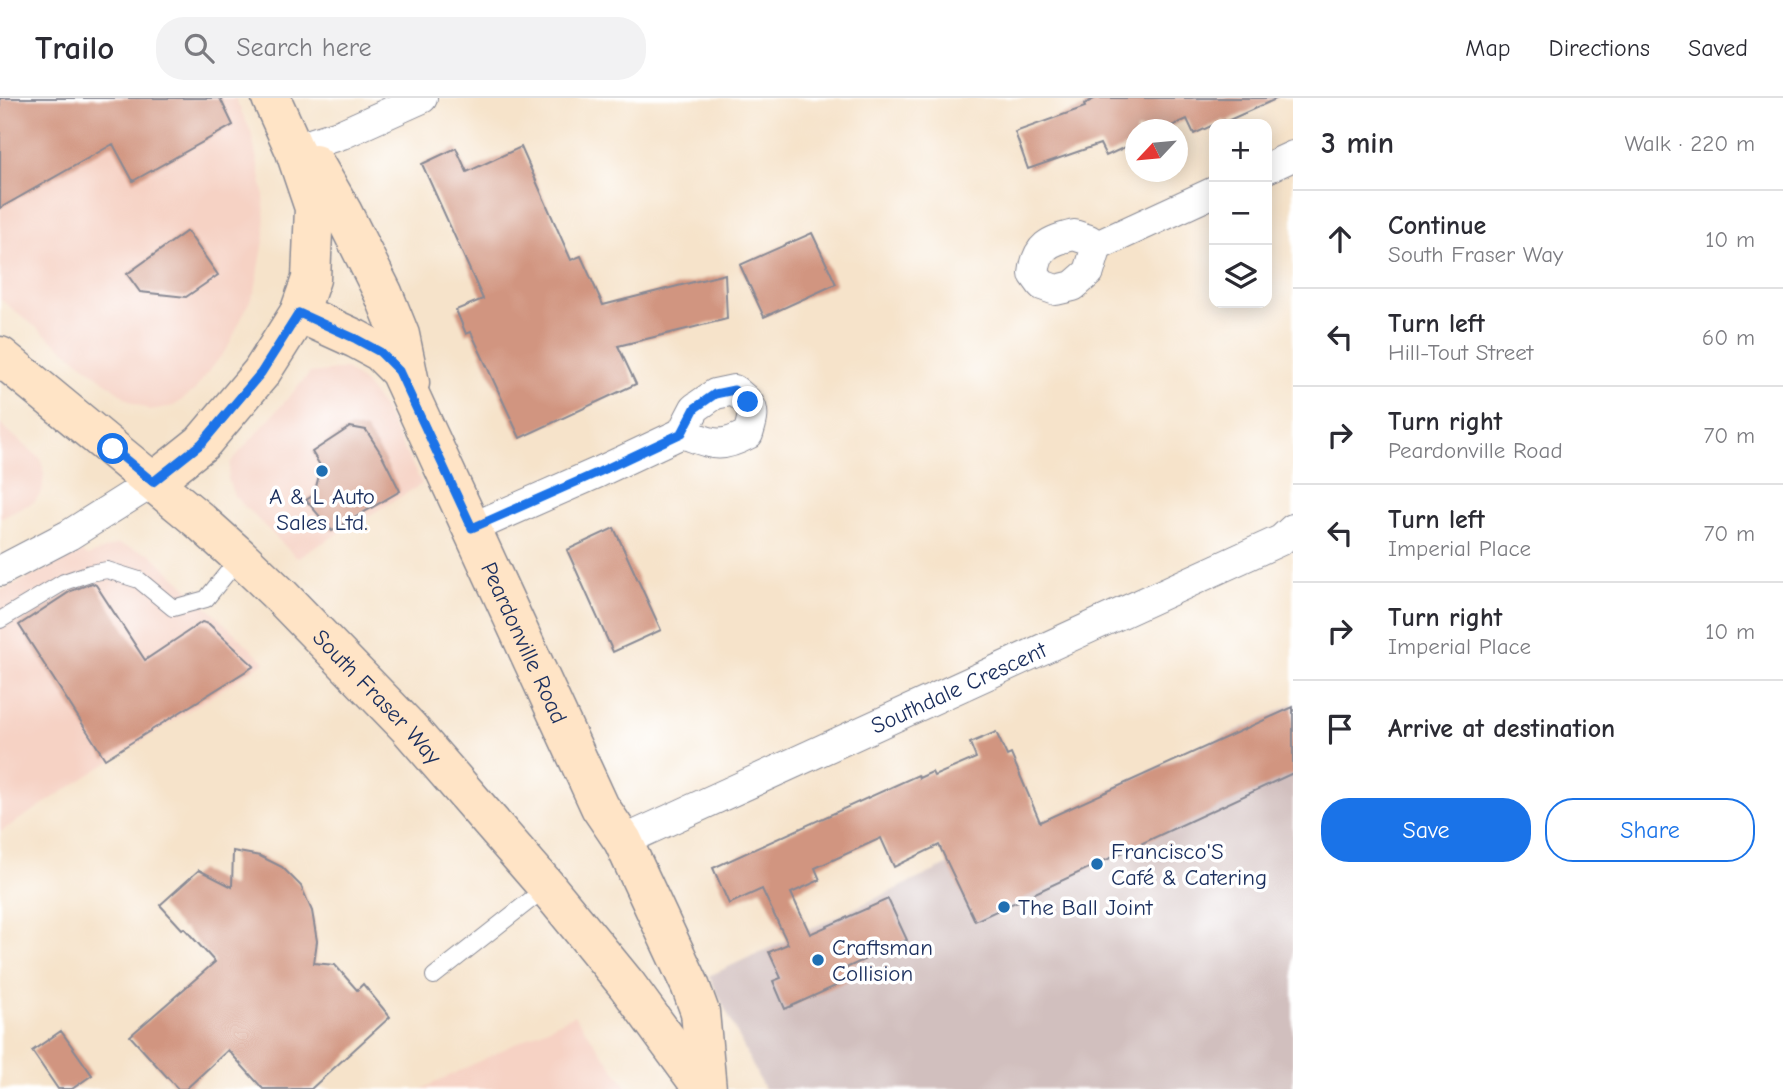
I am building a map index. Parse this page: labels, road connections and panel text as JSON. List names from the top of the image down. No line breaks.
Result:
{"streets":{"main road":["Peardonville Road","South Fraser Way"],"street":["Southdale Crescent"]},"crossings":[["Peardonville Road","Southdale Crescent"],["Peardonville Road","South Fraser Way"]],"places":["A & L Auto Sales Ltd.","Francisco'S Café & Catering","The Ball Joint","Craftsman Collision"],"north":"bottom left","page":{"header":"Trailo","search":"Search here","nav":["Map","Directions","Saved"],"heading":["3 min","Walk · 220 m"],"map_buttons":["+","−"],"list":[["Continue","South Fraser Way","10 m"],["Turn left","Hill-Tout Street","60 m"],["Turn right","Peardonville Road","70 m"],["Turn left","Imperial Place","70 m"],["Turn right","Imperial Place","10 m"],"Arrive at destination"],"buttons":["Save","Share"]}}
